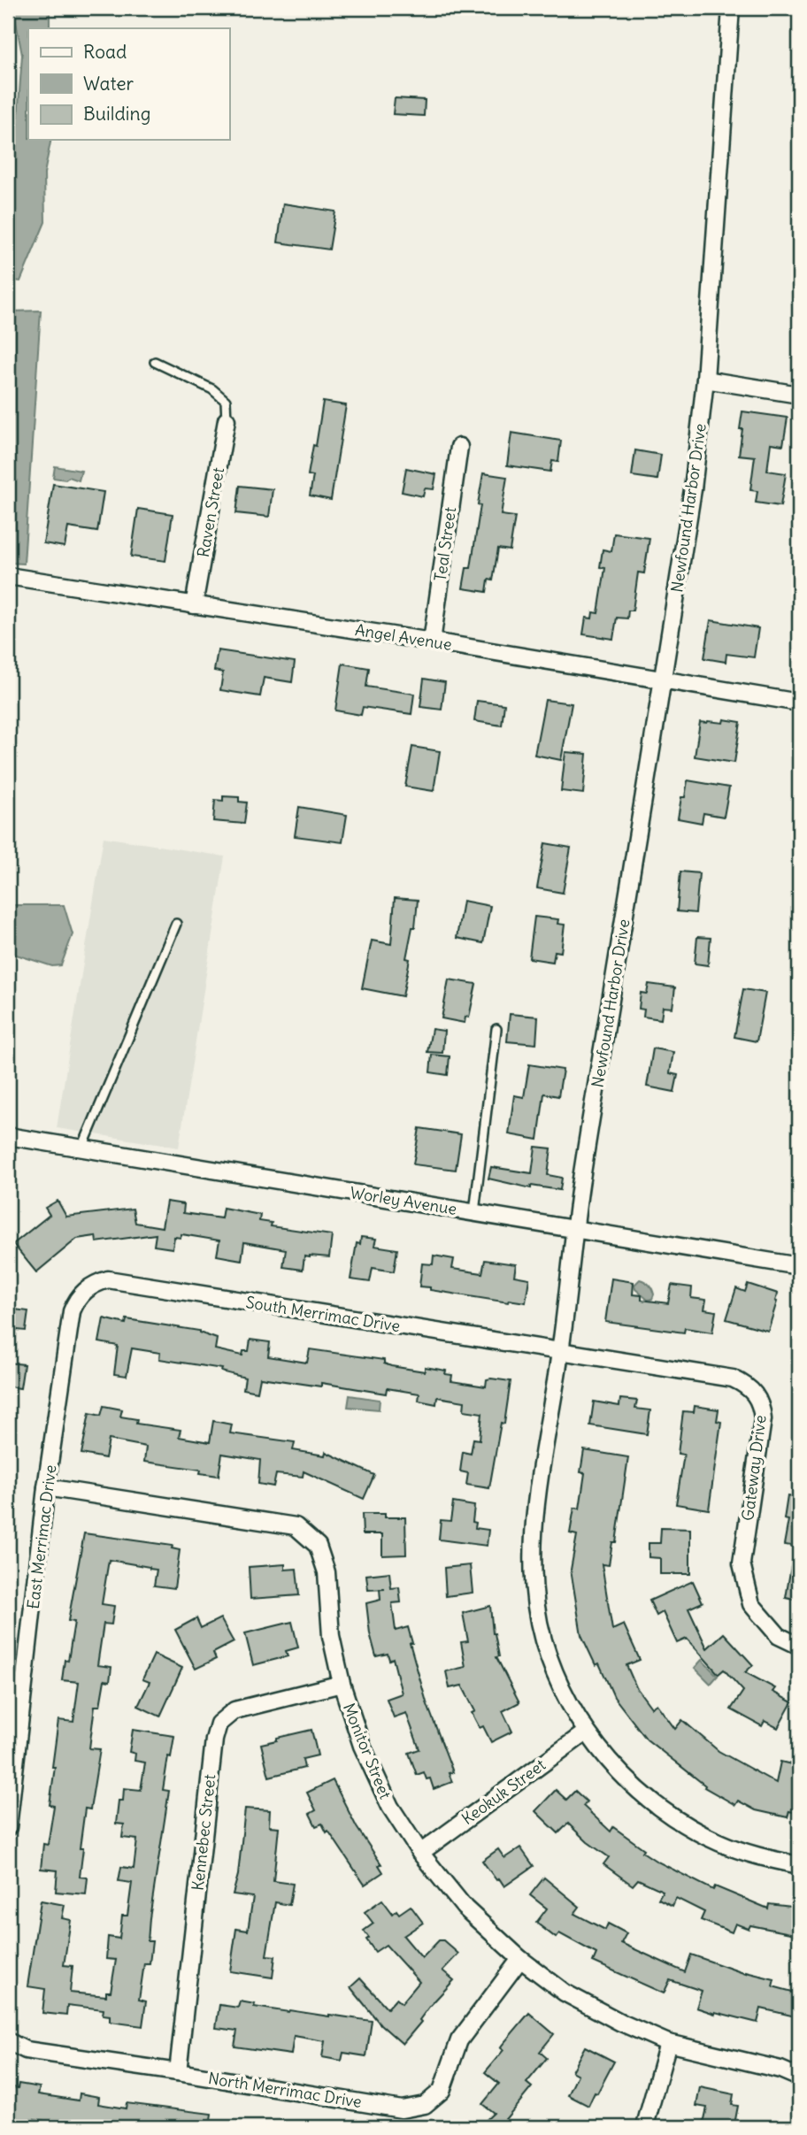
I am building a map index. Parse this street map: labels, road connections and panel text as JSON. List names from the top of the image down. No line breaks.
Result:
{"streets":{"street":["Newfound Harbor Drive","Raven Street","Teal Street","Angel Avenue","Worley Avenue","South Merrimac Drive","Gateway Drive","East Merrimac Drive","Monitor Street","Keokuk Street","Kennebec Street","North Merrimac Drive"]},"crossings":[["Newfound Harbor Drive","Angel Avenue"],["Newfound Harbor Drive","Worley Avenue"],["Newfound Harbor Drive","South Merrimac Drive"],["Newfound Harbor Drive","Gateway Drive"],["Newfound Harbor Drive","Keokuk Street"],["Raven Street","Angel Avenue"],["Teal Street","Angel Avenue"],["South Merrimac Drive","Gateway Drive"],["South Merrimac Drive","East Merrimac Drive"],["East Merrimac Drive","Monitor Street"],["Monitor Street","Keokuk Street"],["Monitor Street","Kennebec Street"],["Monitor Street","North Merrimac Drive"],["Kennebec Street","North Merrimac Drive"]],"legend":["Road","Water","Building"]}
